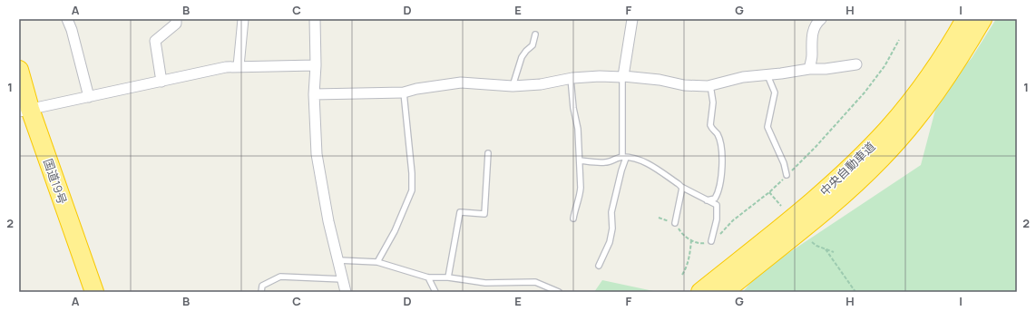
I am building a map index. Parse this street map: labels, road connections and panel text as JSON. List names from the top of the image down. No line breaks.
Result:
{"streets":{"highway":["中央自動車道","国道19号"]},"grid":{"columns":["A","B","C","D","E","F","G","H","I"],"rows":["1","2"]}}
